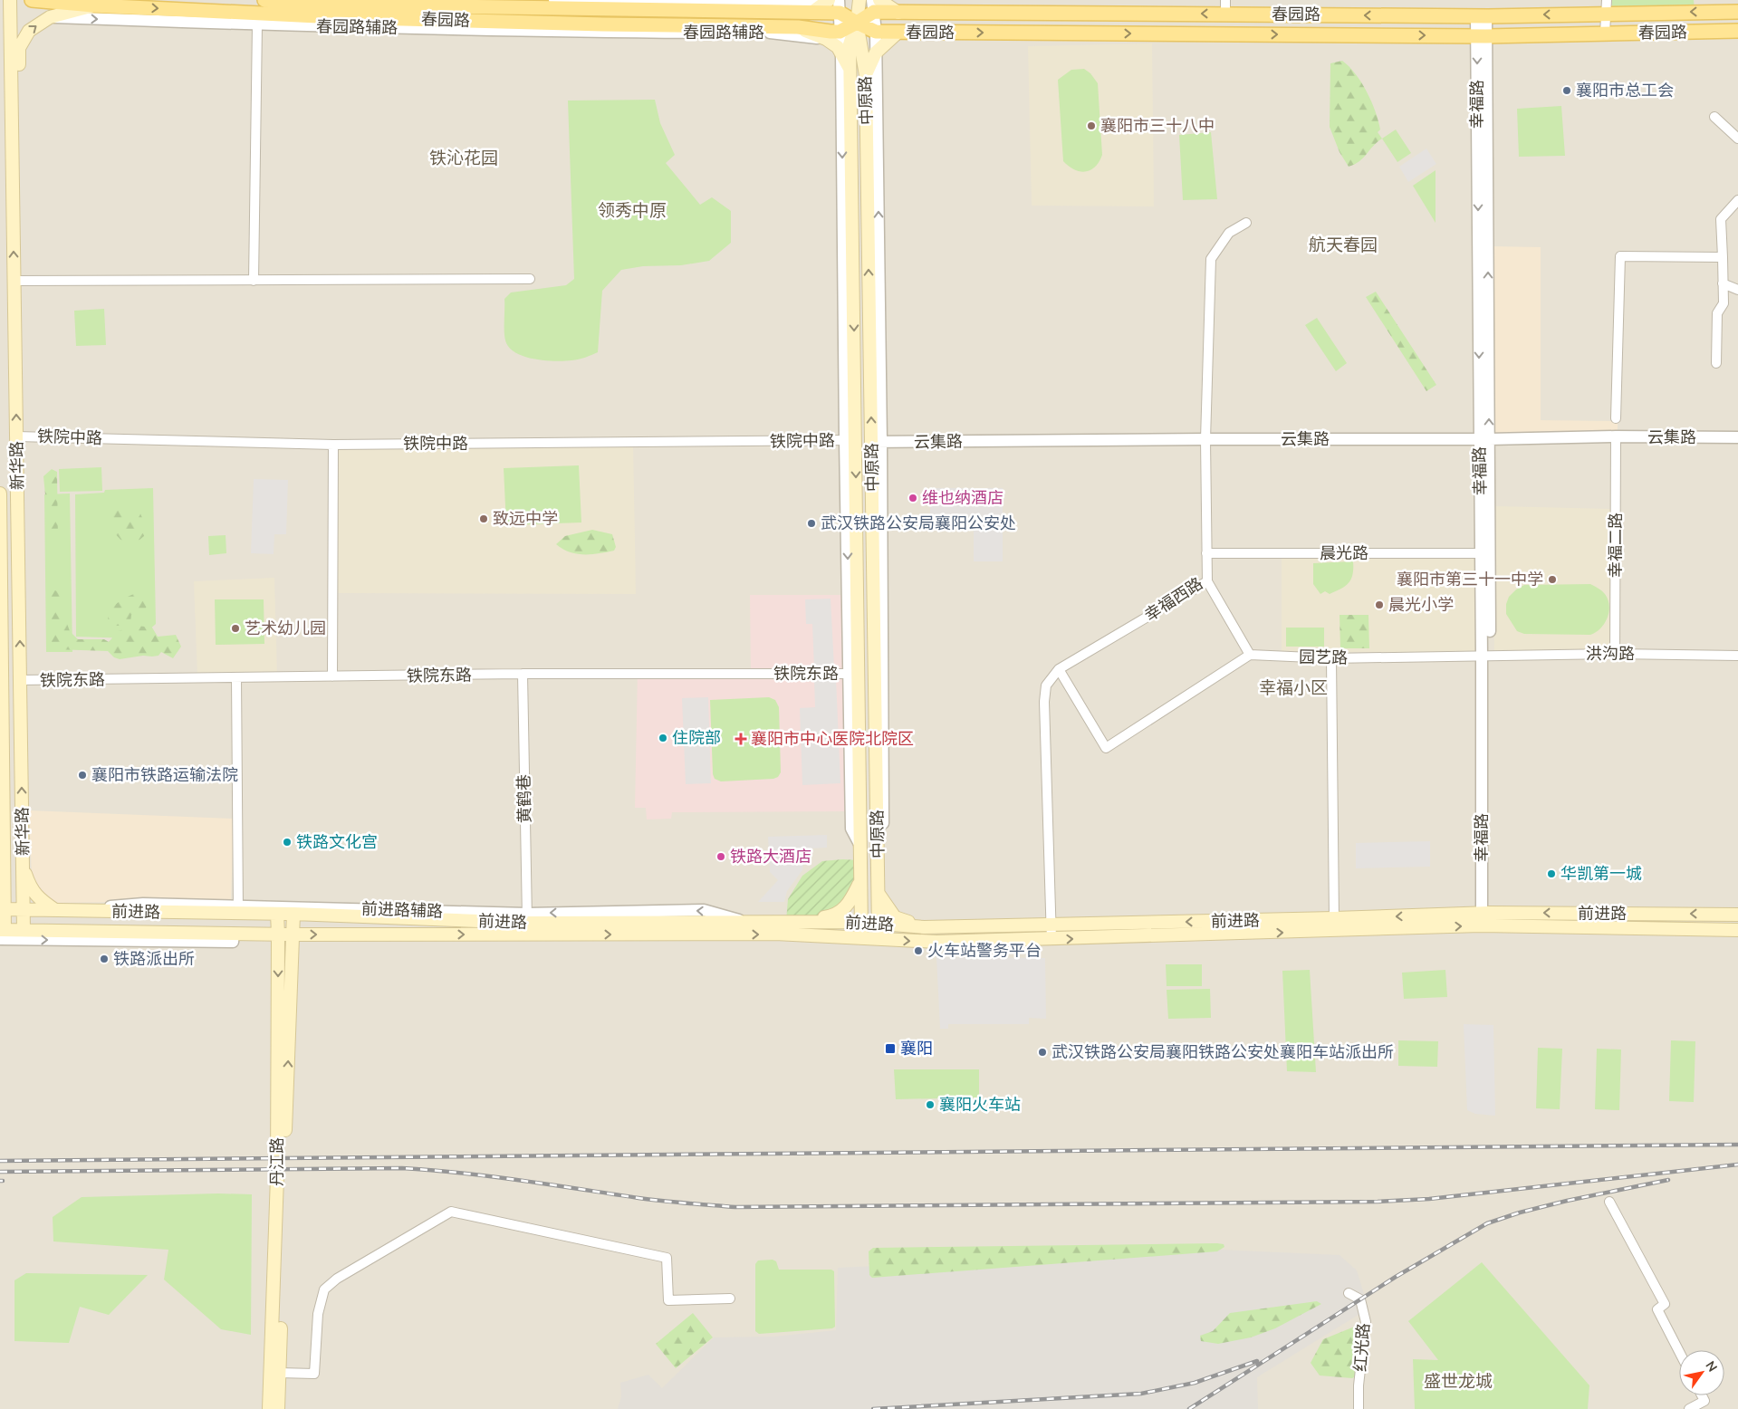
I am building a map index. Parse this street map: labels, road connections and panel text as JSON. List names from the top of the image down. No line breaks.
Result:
{"streets":{"main road":["春园路","中原路","新华路","前进路","丹江路"],"street":["春园路辅路","幸福路","铁院中路","云集路","幸福二路","晨光路","幸福西路","洪沟路","园艺路","铁院东路","黄鹤巷","前进路辅路","红光路"]},"crossings":[["春园路","春园路辅路"],["春园路","中原路"],["春园路","幸福路"],["中原路","铁院中路"],["中原路","云集路"],["中原路","铁院东路"],["中原路","前进路"],["幸福路","云集路"],["幸福路","晨光路"],["幸福路","洪沟路"],["幸福路","园艺路"],["幸福路","前进路"],["铁院中路","新华路"],["云集路","幸福二路"],["云集路","幸福西路"],["新华路","铁院东路"],["新华路","前进路"],["幸福二路","洪沟路"],["晨光路","幸福西路"],["幸福西路","前进路"],["洪沟路","园艺路"],["铁院东路","黄鹤巷"],["黄鹤巷","前进路辅路"],["黄鹤巷","前进路"],["前进路辅路","前进路"],["前进路","丹江路"]],"districts":["铁沁花园","领秀中原","航天春园","幸福小区","盛世龙城"],"places":{"other":["襄阳市总工会","襄阳市三十八中","维也纳酒店","致远中学","武汉铁路公安局襄阳公安处","襄阳市第三十一中学","晨光小学","艺术幼儿园","住院部","襄阳市铁路运输法院","铁路文化宫","铁路大酒店","华凯第一城","火车站警务平台","铁路派出所","武汉铁路公安局襄阳铁路公安处襄阳车站派出所","襄阳火车站"],"health":["襄阳市中心医院北院区"],"transit":["襄阳"]},"north":"top right"}
